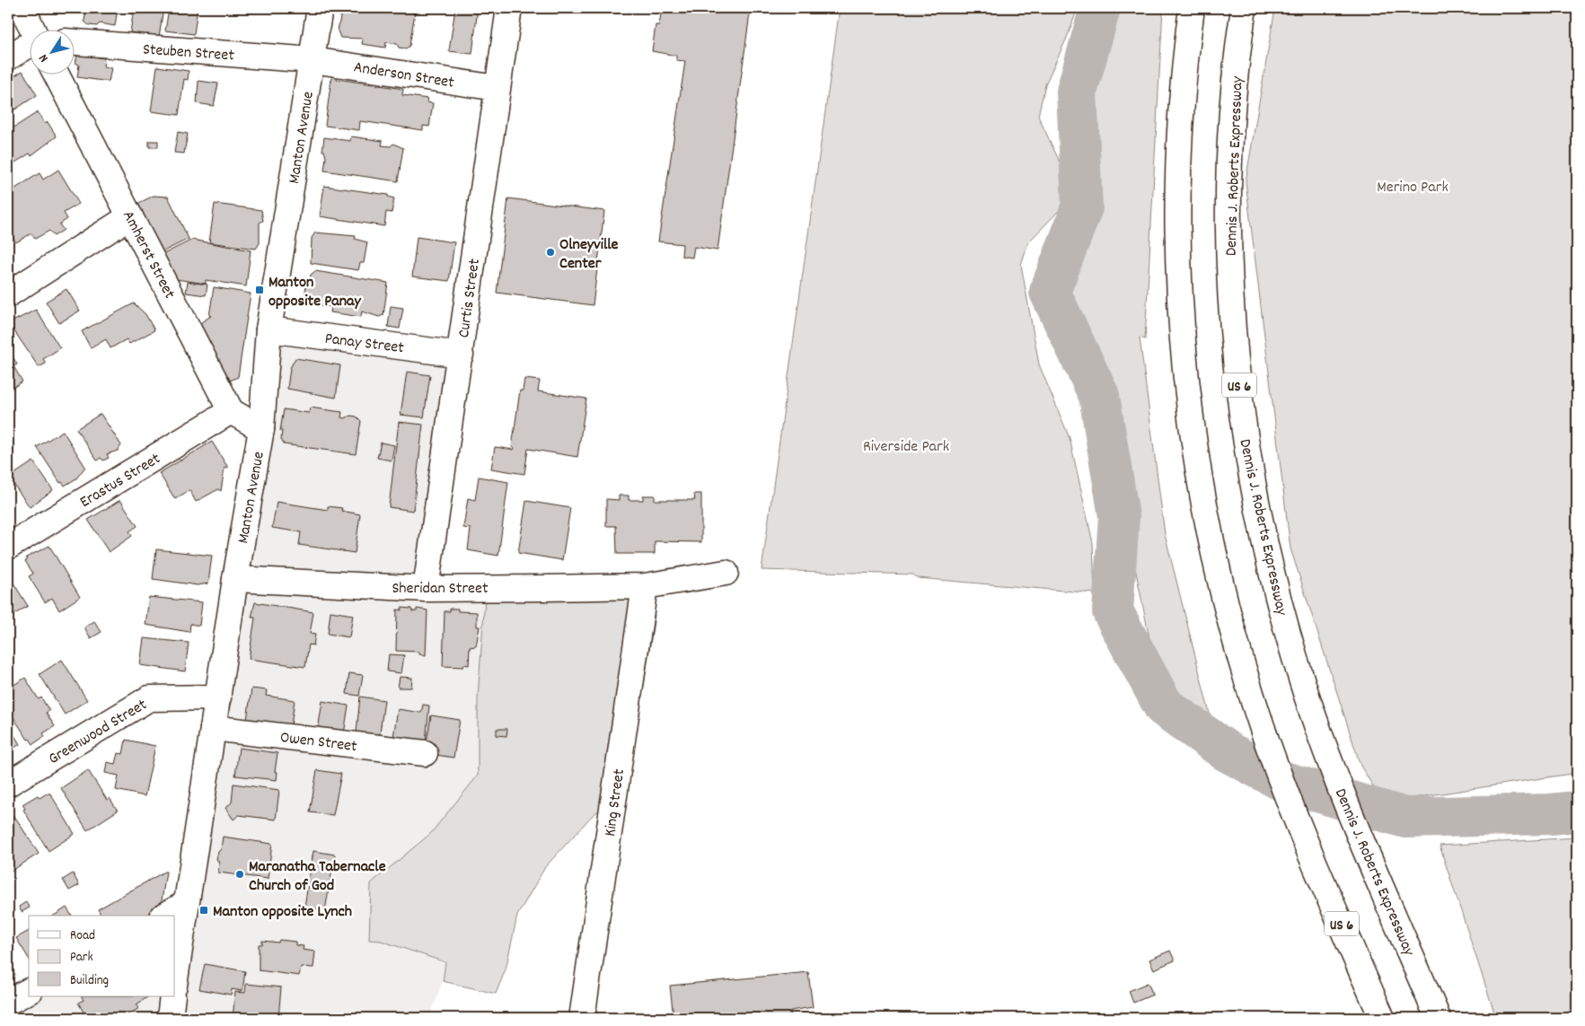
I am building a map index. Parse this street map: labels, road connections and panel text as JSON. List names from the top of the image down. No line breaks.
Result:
{"streets":{"main road":["Steuben Street","Anderson Street","Manton Avenue","Dennis J. Roberts Expressway","Amherst Street","Curtis Street","Panay Street","US 6","Erastus Street","Sheridan Street","Greenwood Street","Owen Street","King Street"]},"crossings":[["Steuben Street","Anderson Street"],["Steuben Street","Manton Avenue"],["Anderson Street","Manton Avenue"],["Anderson Street","Curtis Street"],["Manton Avenue","Panay Street"],["Manton Avenue","Sheridan Street"],["Manton Avenue","Greenwood Street"],["Manton Avenue","Owen Street"],["Amherst Street","Erastus Street"],["Curtis Street","Panay Street"],["Curtis Street","Sheridan Street"],["Sheridan Street","King Street"]],"parks":["Merino Park","Riverside Park"],"places":{"other":["Olneyville Center","Maranatha Tabernacle Church of God"],"transit":["Manton opposite Panay","Manton opposite Lynch"]},"legend":["Road","Park","Building"],"north":"bottom left"}
